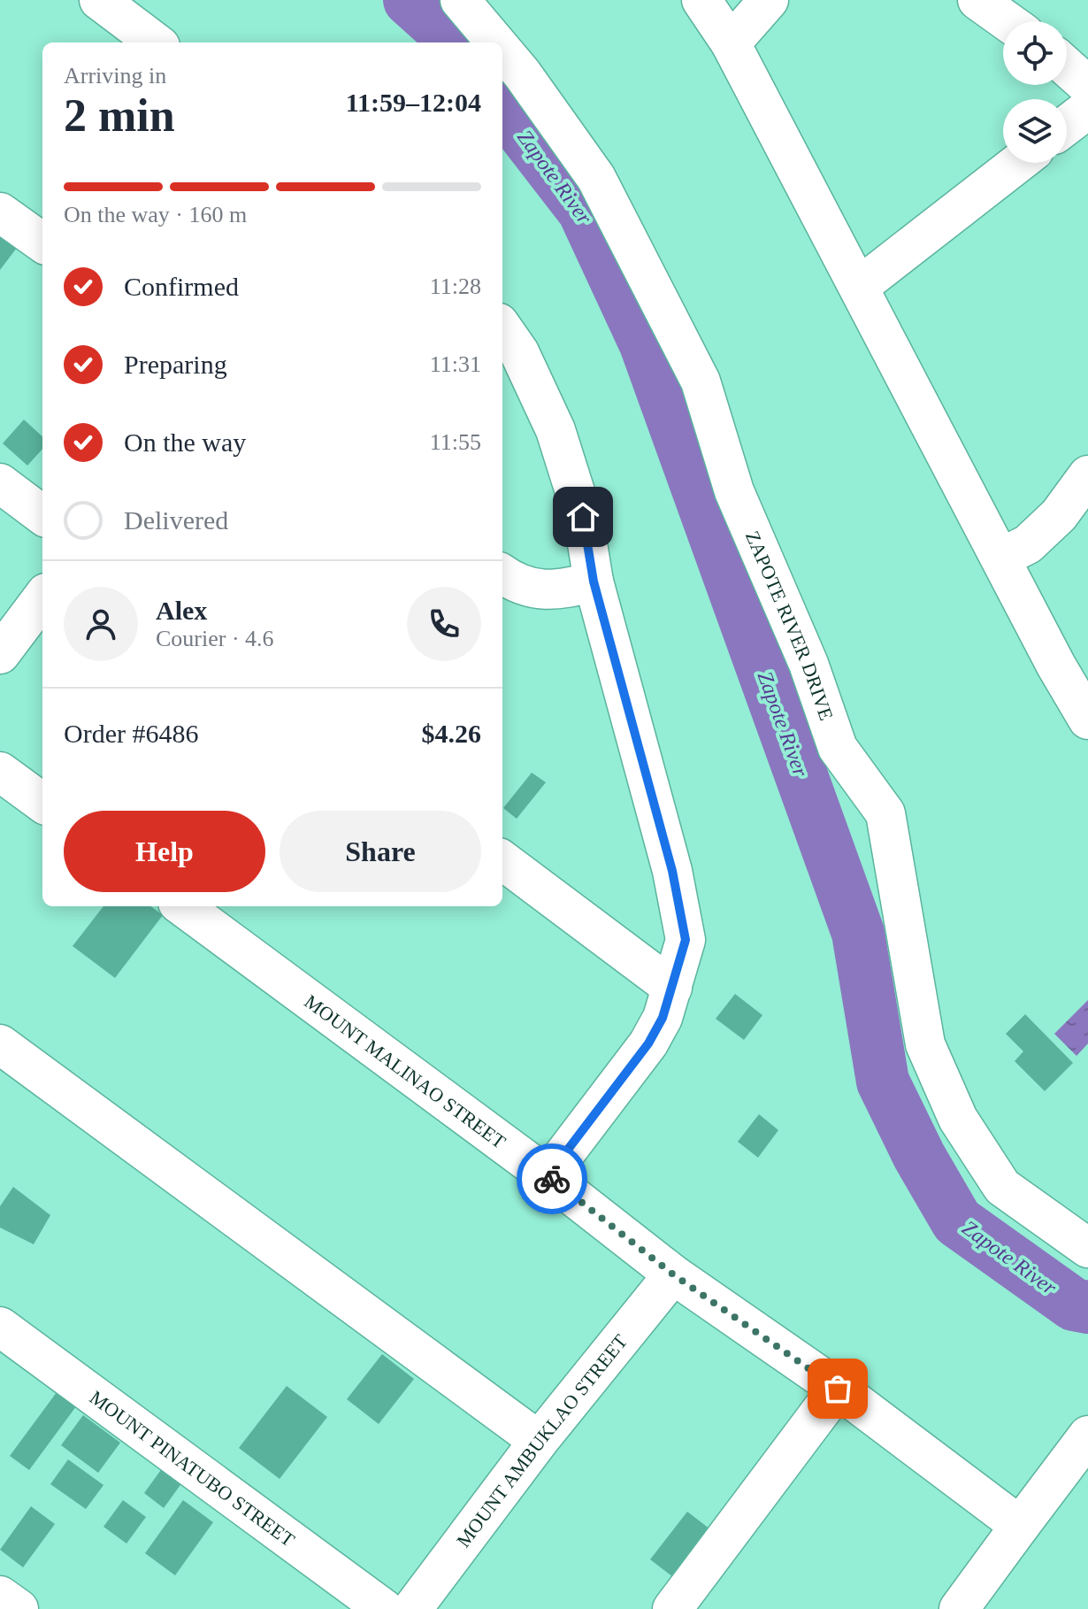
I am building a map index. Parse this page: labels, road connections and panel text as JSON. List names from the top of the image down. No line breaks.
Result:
{"streets":{"street":["ZAPOTE RIVER DRIVE","MOUNT MALINAO STREET","MOUNT AMBUKLAO STREET","MOUNT PINATUBO STREET"]},"crossings":[["MOUNT MALINAO STREET","MOUNT AMBUKLAO STREET"]],"water":["Zapote River"],"page":{"heading":["2 min","Arriving in","11:59–12:04"],"panel":["Alex","Courier · 4.6","Order #6486","$4.26"],"bar":"On the way · 160 m","list":[["Confirmed","11:28"],["Preparing","11:31"],["On the way","11:55"],"Delivered"],"buttons":["Help","Share"]}}
